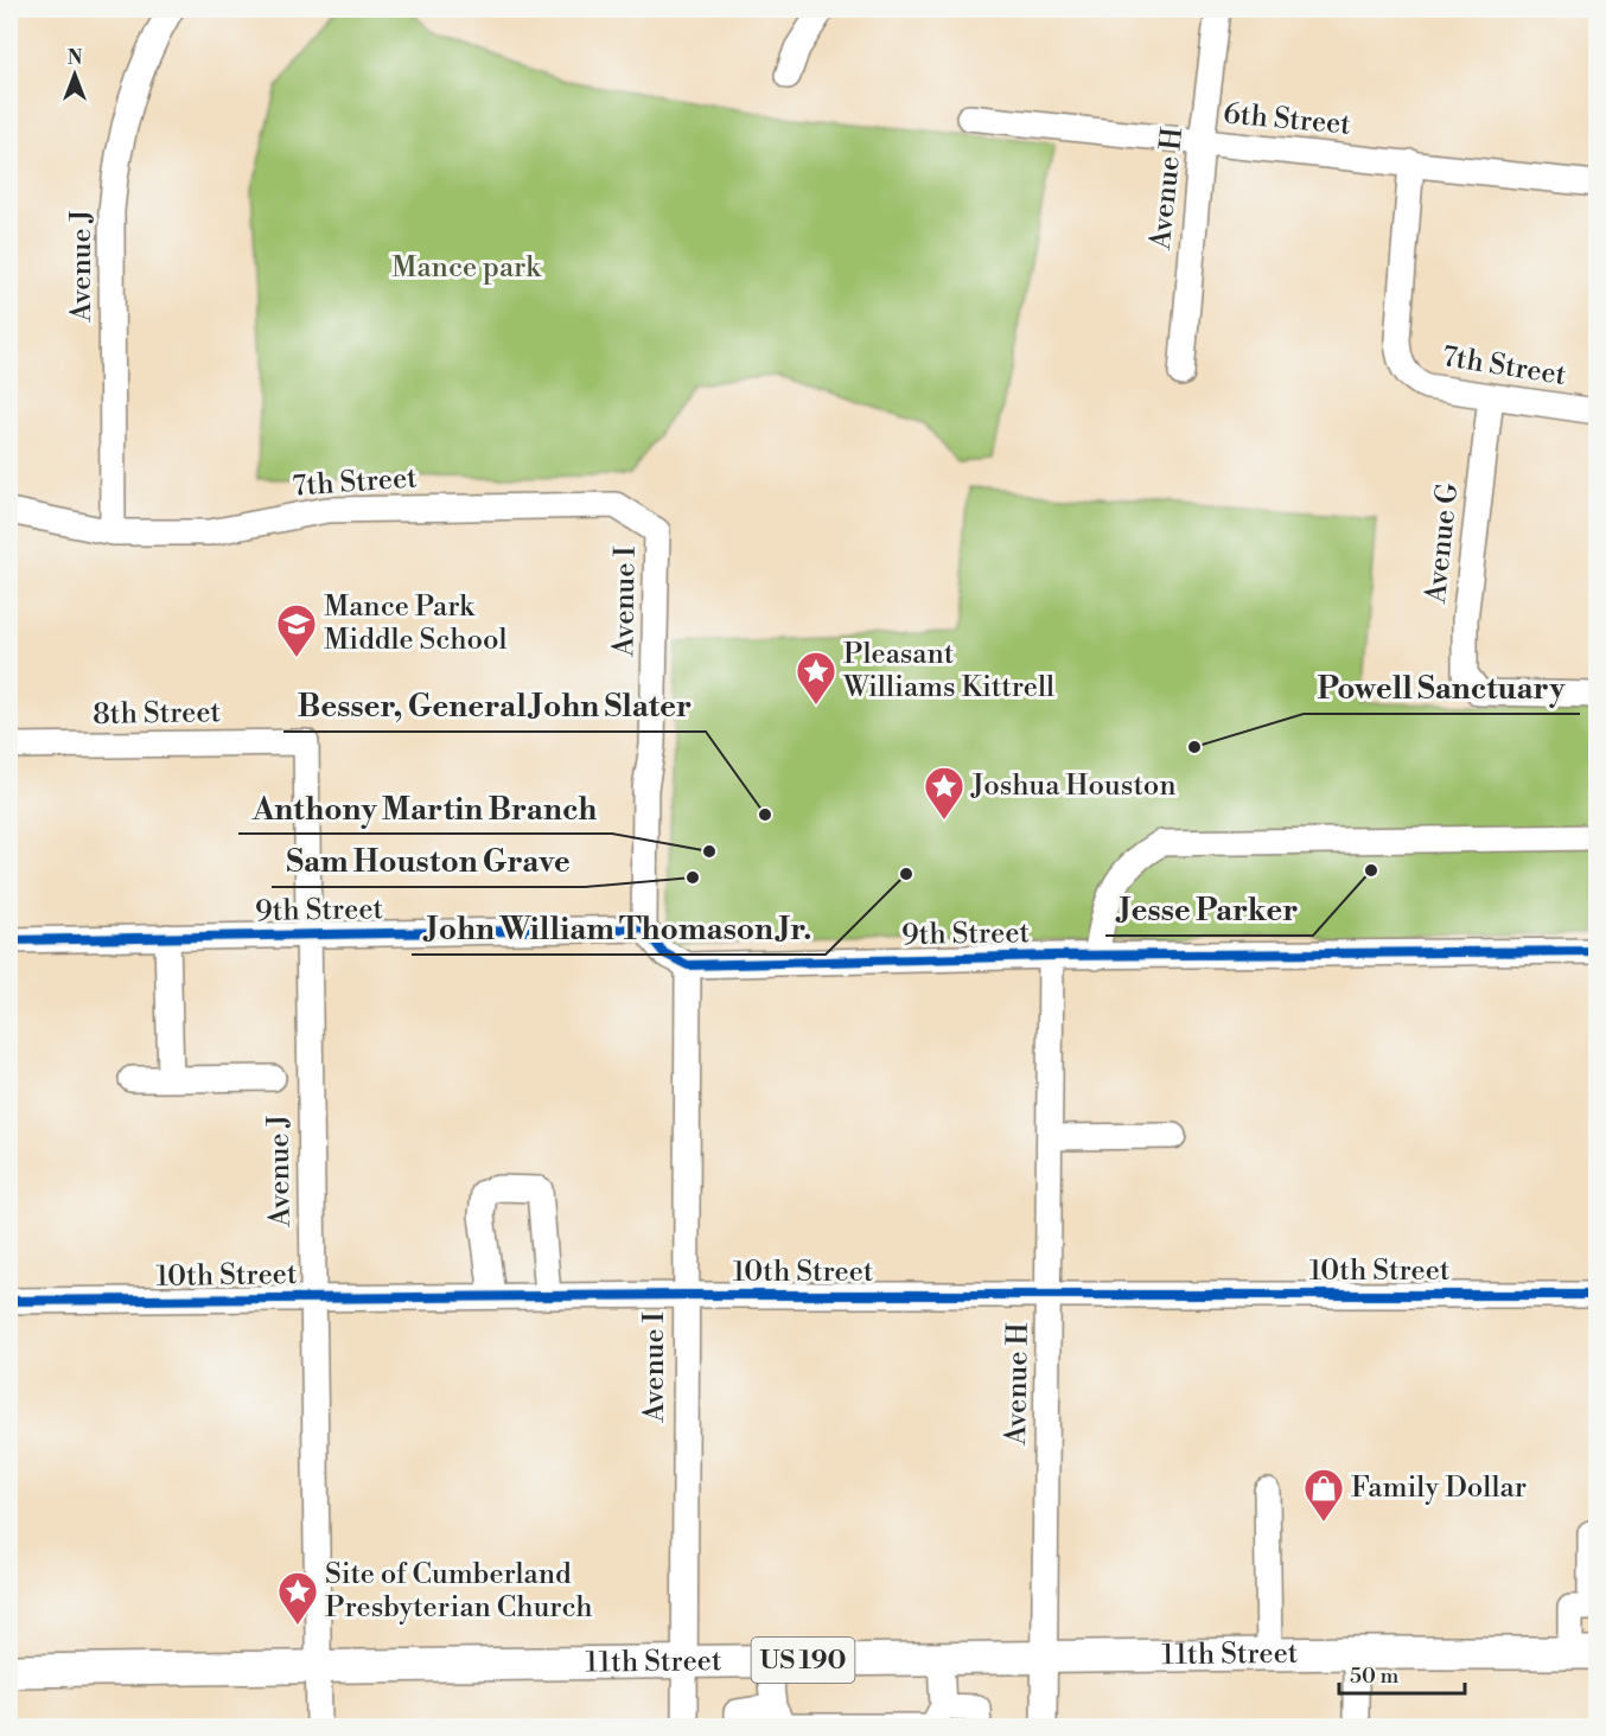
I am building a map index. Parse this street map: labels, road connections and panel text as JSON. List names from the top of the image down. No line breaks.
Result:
{"streets":{"main road":["11th Street","US 190"],"street":["6th Street","Avenue H","Avenue J","7th Street","Avenue G","Avenue I","8th Street","9th Street","10th Street"]},"crossings":[["6th Street","Avenue H"],["6th Street","7th Street"],["Avenue H","9th Street"],["Avenue H","10th Street"],["Avenue H","11th Street"],["Avenue J","7th Street"],["Avenue J","8th Street"],["Avenue J","9th Street"],["Avenue J","10th Street"],["Avenue J","11th Street"],["7th Street","Avenue G"],["7th Street","Avenue I"],["Avenue I","9th Street"],["Avenue I","10th Street"],["Avenue I","11th Street"]],"parks":["Mance park"],"places":{"school or university":["Mance Park Middle School"],"place":["Pleasant Williams Kittrell","Joshua Houston","Site of Cumberland Presbyterian Church"],"other":["Powell Sanctuary","Besser, General John Slater","Anthony Martin Branch","Jesse Parker","John William Thomason Jr.","Sam Houston Grave"],"shop":["Family Dollar"]},"scale_bar":"50 m","north":"top"}
